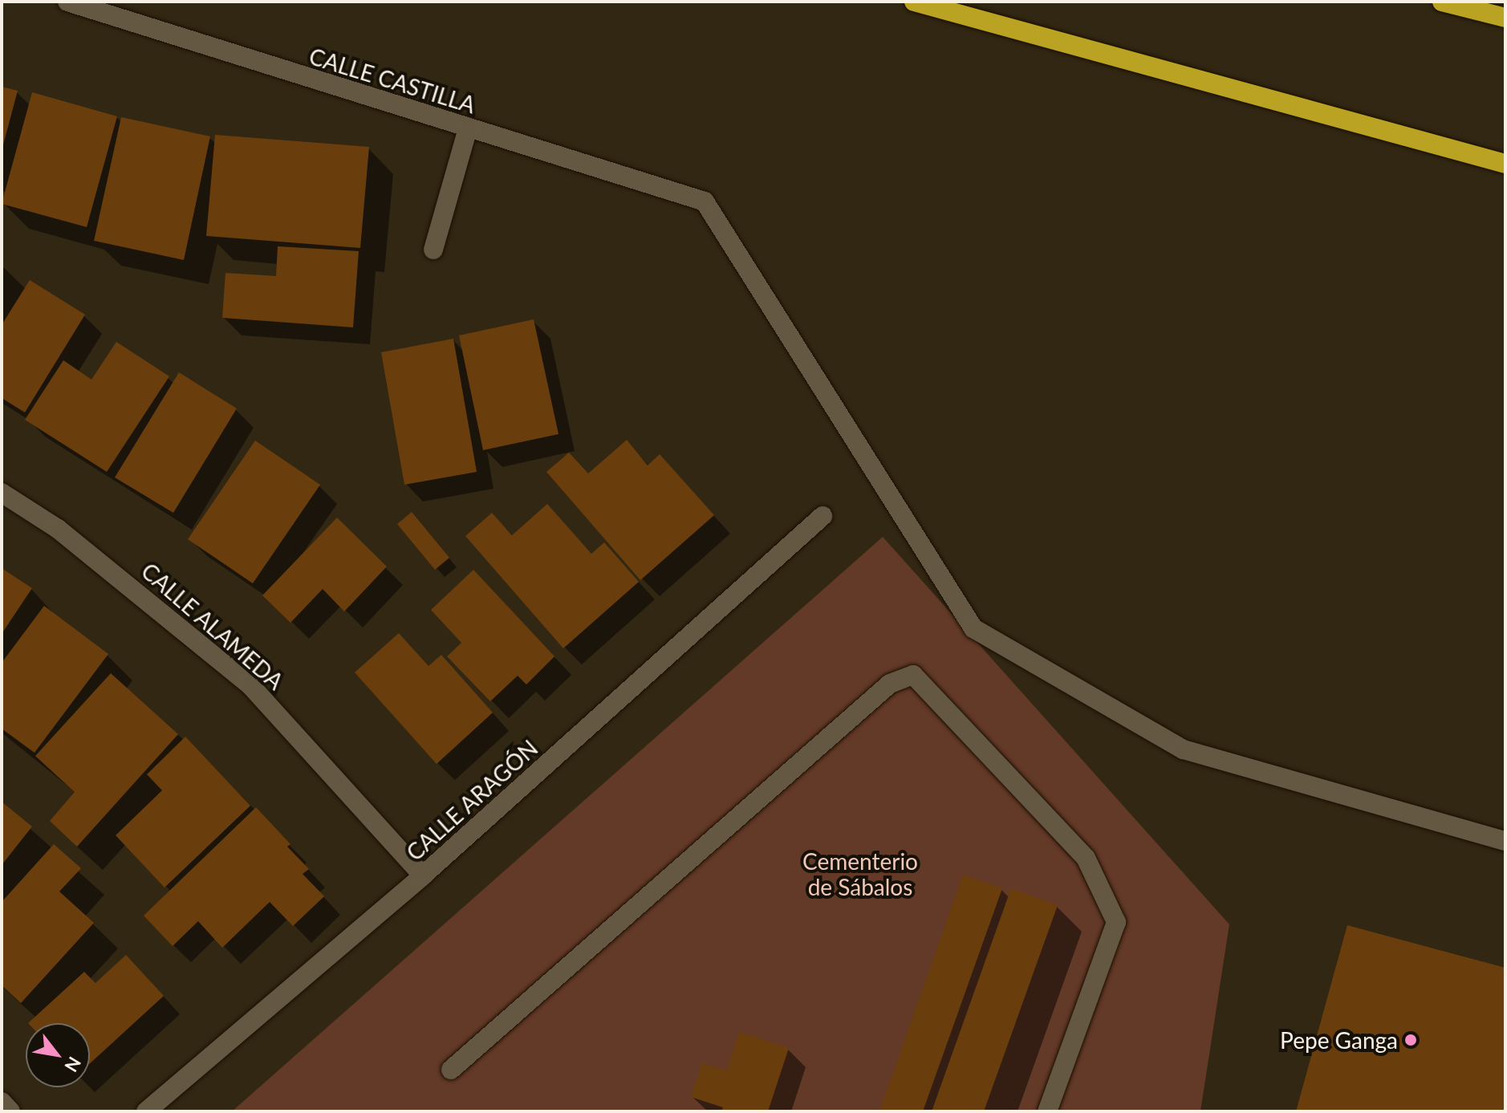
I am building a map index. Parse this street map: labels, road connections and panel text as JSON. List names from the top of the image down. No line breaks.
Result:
{"streets":{"street":["CALLE CASTILLA","CALLE ALAMEDA","CALLE ARAGÓN"]},"crossings":[["CALLE ALAMEDA","CALLE ARAGÓN"]],"parks":["Cementerio de Sábalos"],"places":["Pepe Ganga"],"north":"bottom right"}
